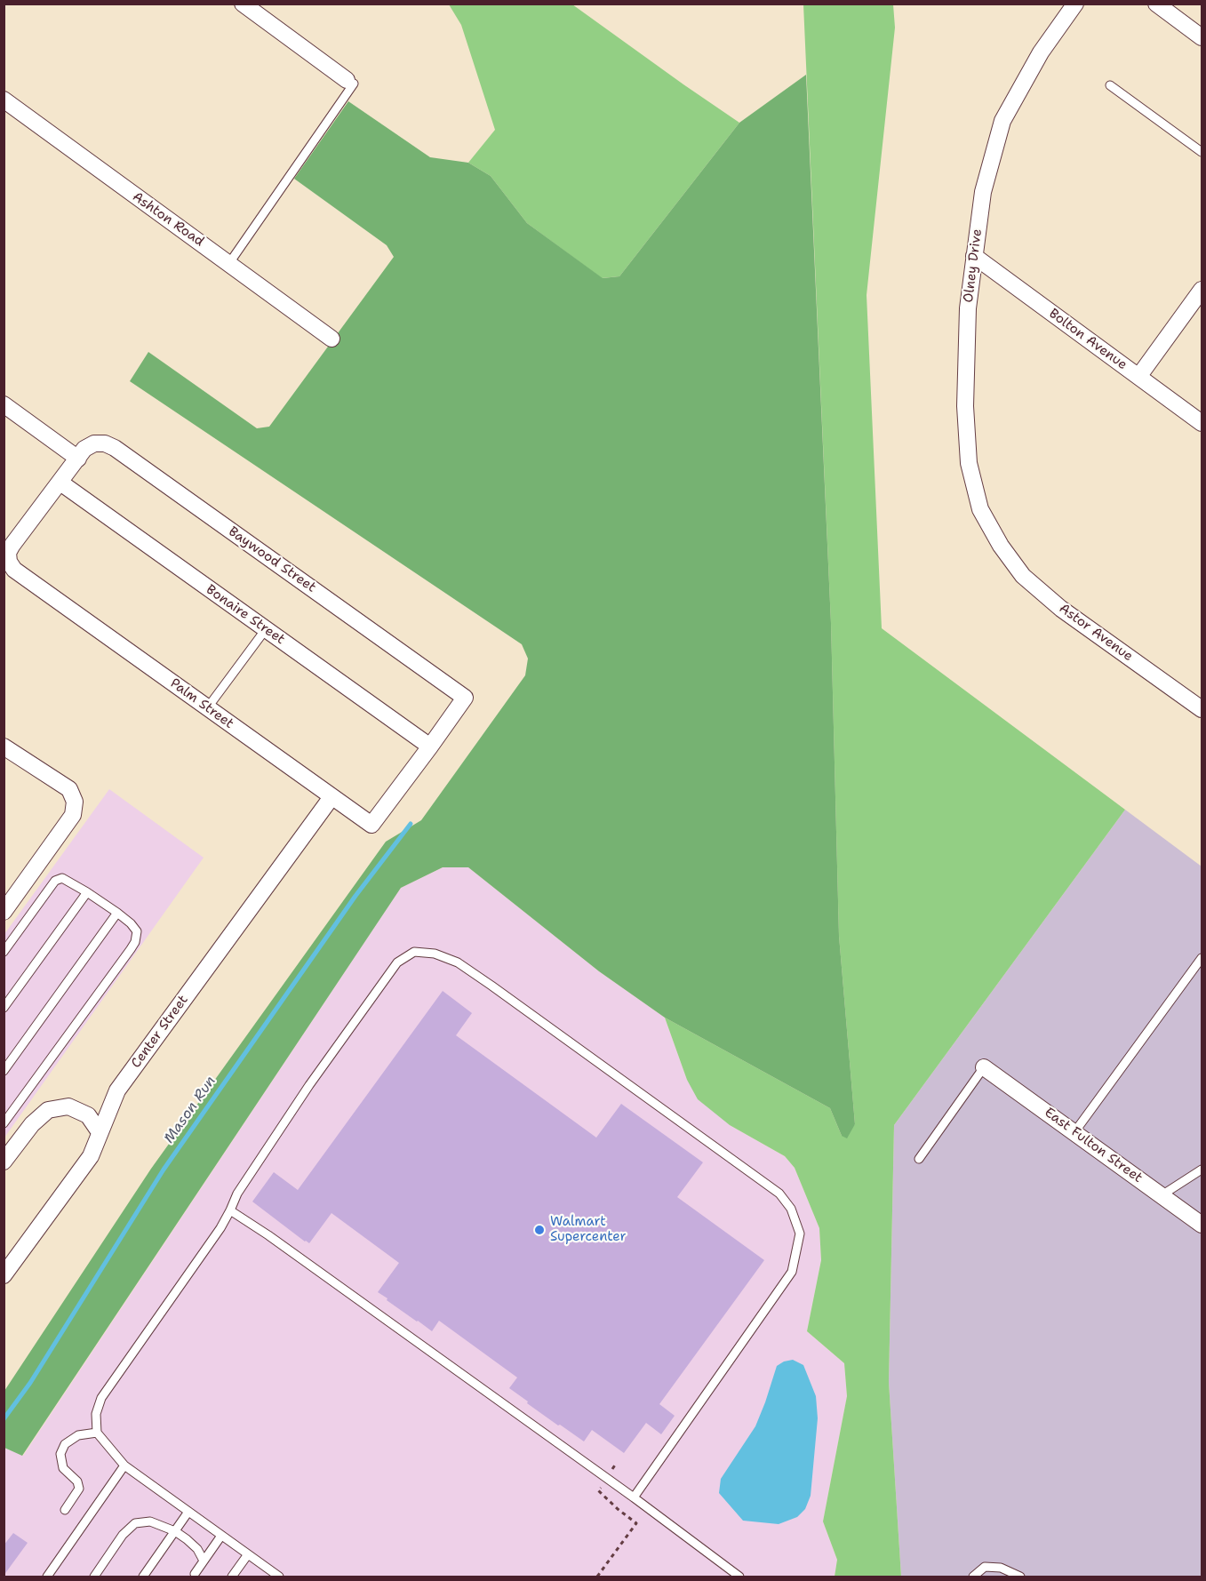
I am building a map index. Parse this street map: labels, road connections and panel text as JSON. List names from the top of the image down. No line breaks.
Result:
{"streets":{"street":["Ashton Road","Olney Drive","Bolton Avenue","Baywood Street","Bonaire Street","Astor Avenue","Palm Street","Center Street","East Fulton Street"]},"crossings":[["Olney Drive","Bolton Avenue"],["Olney Drive","Astor Avenue"],["Baywood Street","Palm Street"],["Bonaire Street","Palm Street"],["Palm Street","Center Street"]],"water":["Mason Run"],"places":["Walmart Supercenter"]}
